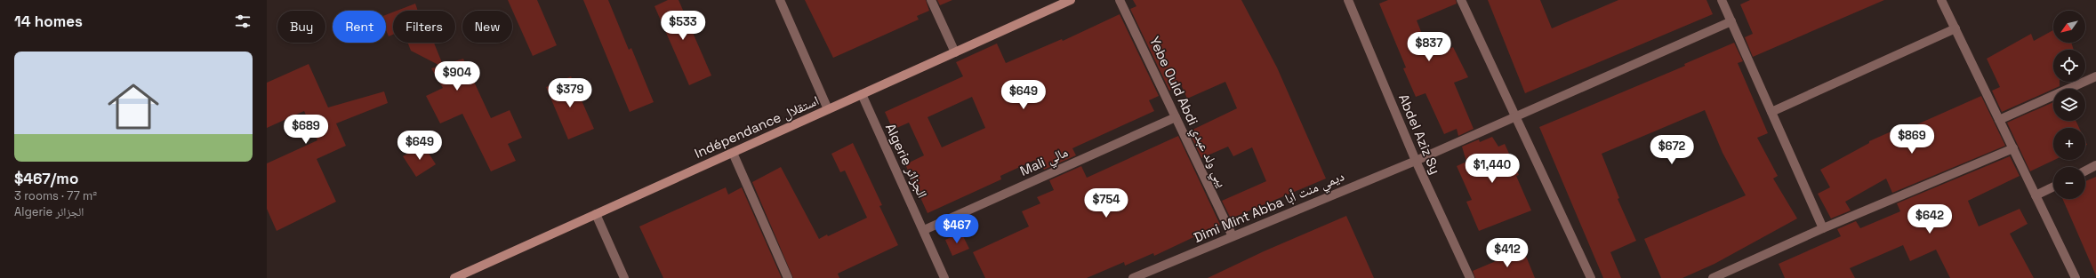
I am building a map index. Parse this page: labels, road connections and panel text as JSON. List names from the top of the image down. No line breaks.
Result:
{"streets":{"street":["Yebe Ould Abdi يبي ولد عبدي","Indépendance استقلال","Abdel Aziz Sy","Algerie الجزائر","Mali مالي","Dimi Mint Abba ديمي منت أبا"]},"crossings":[["Yebe Ould Abdi يبي ولد عبدي","Mali مالي"],["Yebe Ould Abdi يبي ولد عبدي","Dimi Mint Abba ديمي منت أبا"],["Indépendance استقلال","Algerie الجزائر"],["Abdel Aziz Sy","Dimi Mint Abba ديمي منت أبا"],["Algerie الجزائر","Mali مالي"]],"north":"bottom left","page":{"heading":"14 homes","map_buttons":["+","−"],"price":["$533","$837","$904","$379","$649","$689","$869","$649","$672","$1,440","$754","$642","$467","$412"],"chip":["Buy","Rent","Filters","New"],"list":[{"name":"$467/mo","note":"3 rooms · 77 m² · Algerie الجزائر"}]}}
